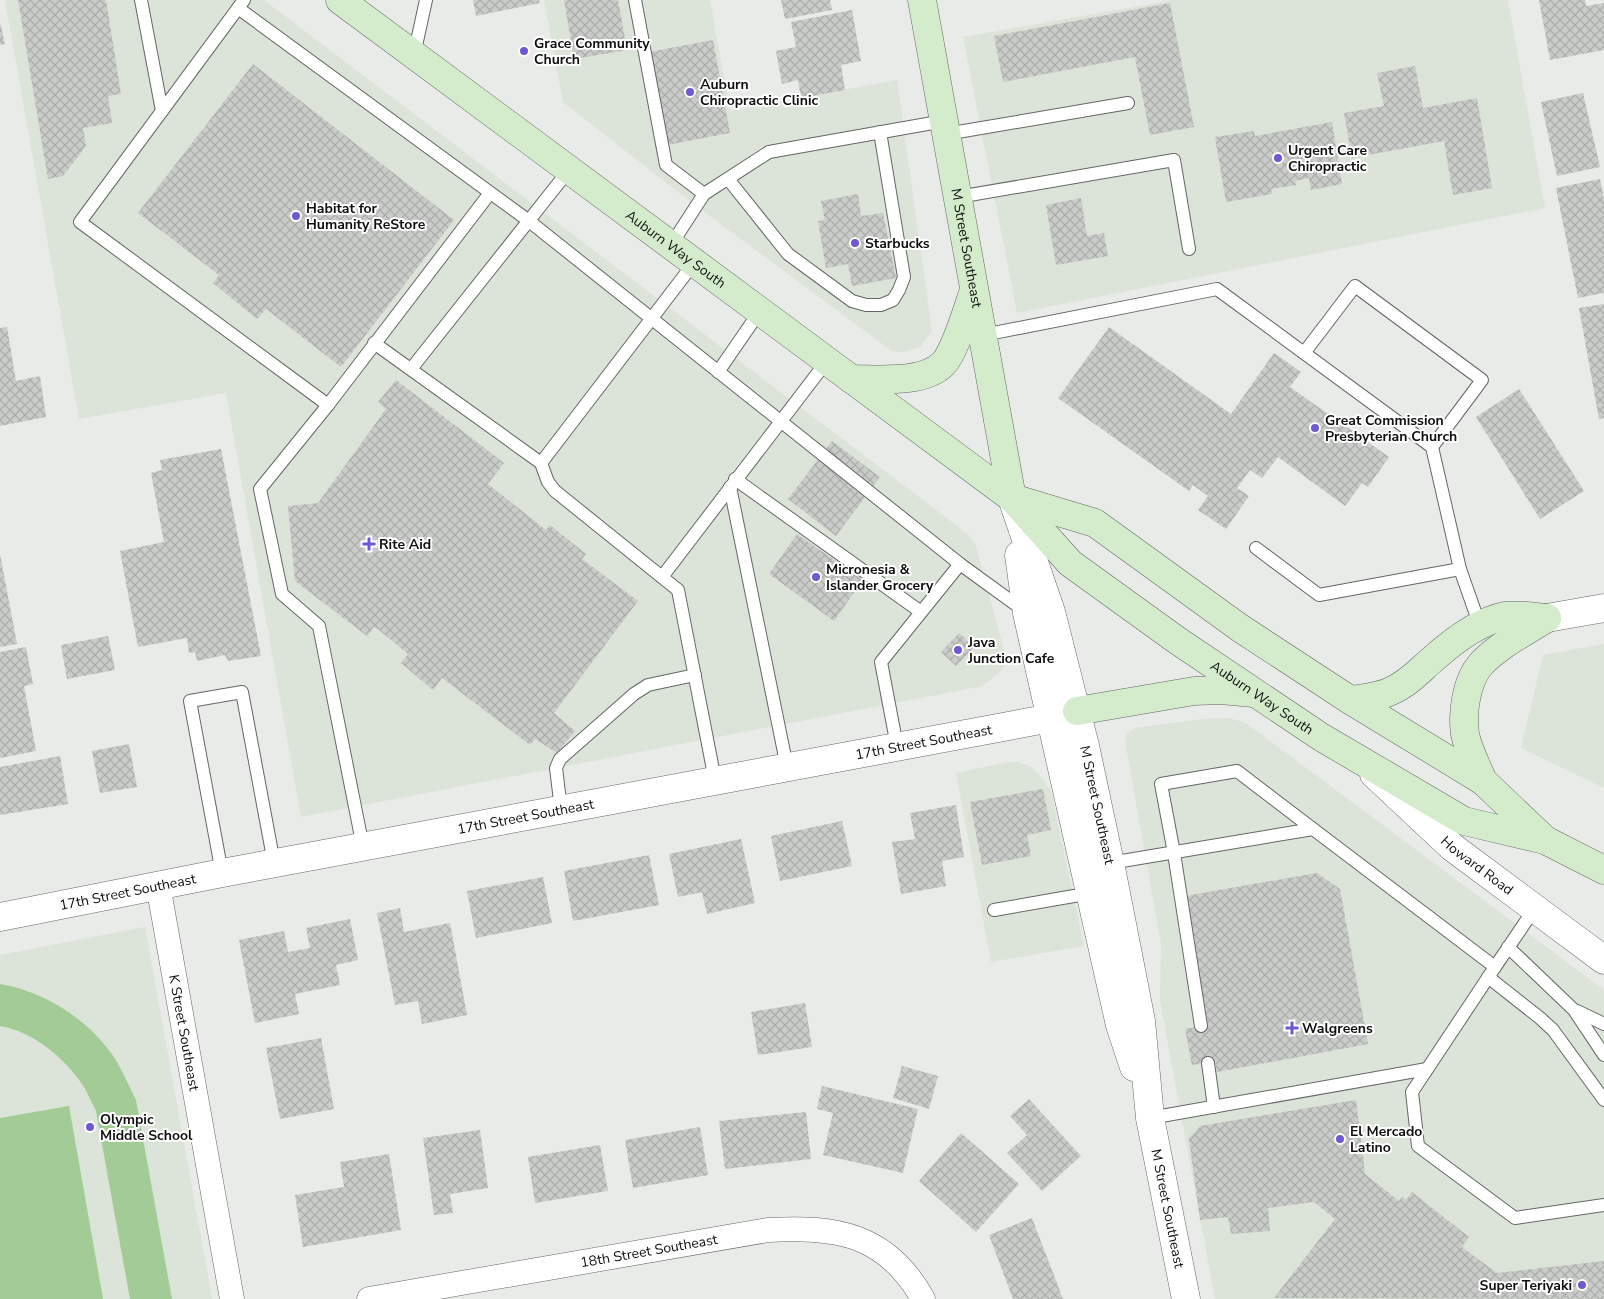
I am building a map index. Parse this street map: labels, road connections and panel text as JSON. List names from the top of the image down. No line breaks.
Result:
{"streets":{"main road":["Auburn Way South","M Street Southeast"],"street":["17th Street Southeast","Howard Road","K Street Southeast","18th Street Southeast"]},"crossings":[["Auburn Way South","M Street Southeast"],["Auburn Way South","Howard Road"],["M Street Southeast","17th Street Southeast"],["17th Street Southeast","K Street Southeast"]],"places":{"other":["Grace Community Church","Auburn Chiropractic Clinic","Urgent Care Chiropractic","Habitat for Humanity ReStore","Starbucks","Great Commission Presbyterian Church","Micronesia & Islander Grocery","Java Junction Cafe","Olympic Middle School","El Mercado Latino","Super Teriyaki"],"health":["Rite Aid","Walgreens"]}}
